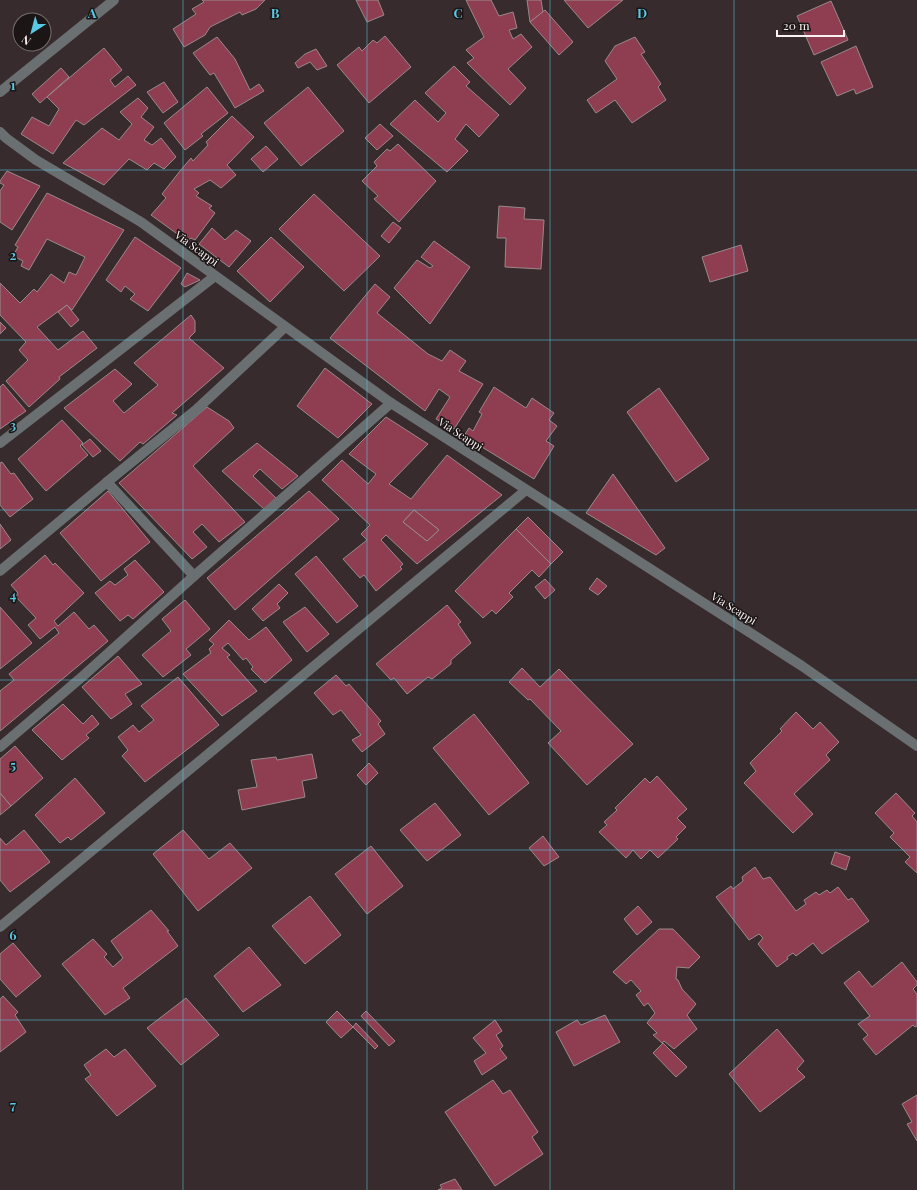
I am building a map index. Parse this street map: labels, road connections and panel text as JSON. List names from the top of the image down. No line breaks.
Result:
{"streets":{"street":["Via Scappi"]},"scale_bar":"20 m","north":"bottom left","grid":{"columns":["A","B","C","D"],"rows":["1","2","3","4","5","6","7"]}}
